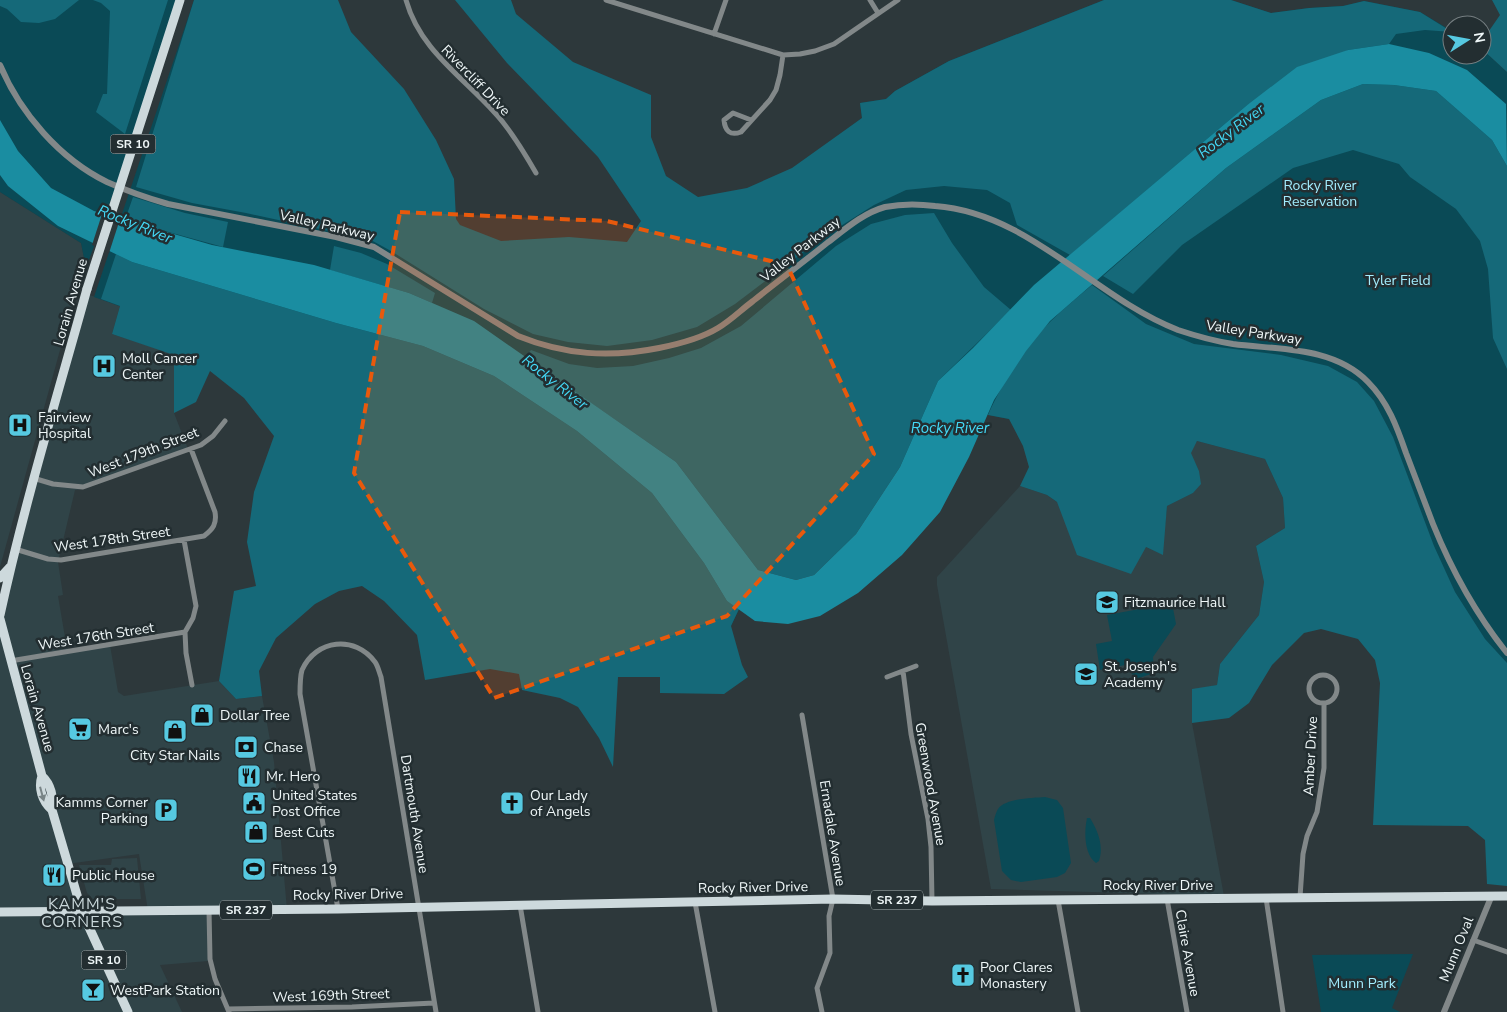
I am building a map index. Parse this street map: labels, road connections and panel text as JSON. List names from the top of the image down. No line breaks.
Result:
{"streets":{"main road":["SR 10","Lorain Avenue","Rocky River Drive","SR 237"],"street":["Rivercliff Drive","Valley Parkway","West 179th Street","West 178th Street","West 176th Street","Amber Drive","Greenwood Avenue","Dartmouth Avenue","Ernadale Avenue","Munn Oval","Claire Avenue","West 169th Street"]},"crossings":[["Lorain Avenue","West 179th Street"],["Lorain Avenue","West 178th Street"],["Lorain Avenue","West 176th Street"],["Lorain Avenue","Rocky River Drive"],["West 179th Street","West 178th Street"],["Amber Drive","Rocky River Drive"],["Greenwood Avenue","Rocky River Drive"],["Dartmouth Avenue","Rocky River Drive"],["Dartmouth Avenue","West 169th Street"],["Ernadale Avenue","Rocky River Drive"],["Rocky River Drive","Munn Oval"],["Rocky River Drive","Claire Avenue"]],"districts":["KAMM'S CORNERS"],"water":["Rocky River"],"parks":["Rocky River Reservation","Tyler Field","Munn Park"],"places":{"hospital":["Moll Cancer Center","Fairview Hospital"],"school or university":["Fitzmaurice Hall","St. Joseph's Academy"],"shop":["Dollar Tree","City Star Nails","Best Cuts"],"supermarket":["Marc's"],"bank":["Chase"],"restaurant":["Mr. Hero","Public House"],"public building":["United States Post Office"],"church":["Our Lady of Angels","Poor Clares Monastery"],"parking":["Kamms Corner Parking"],"sports":["Fitness 19"],"bar":["WestPark Station"]},"north":"right"}
